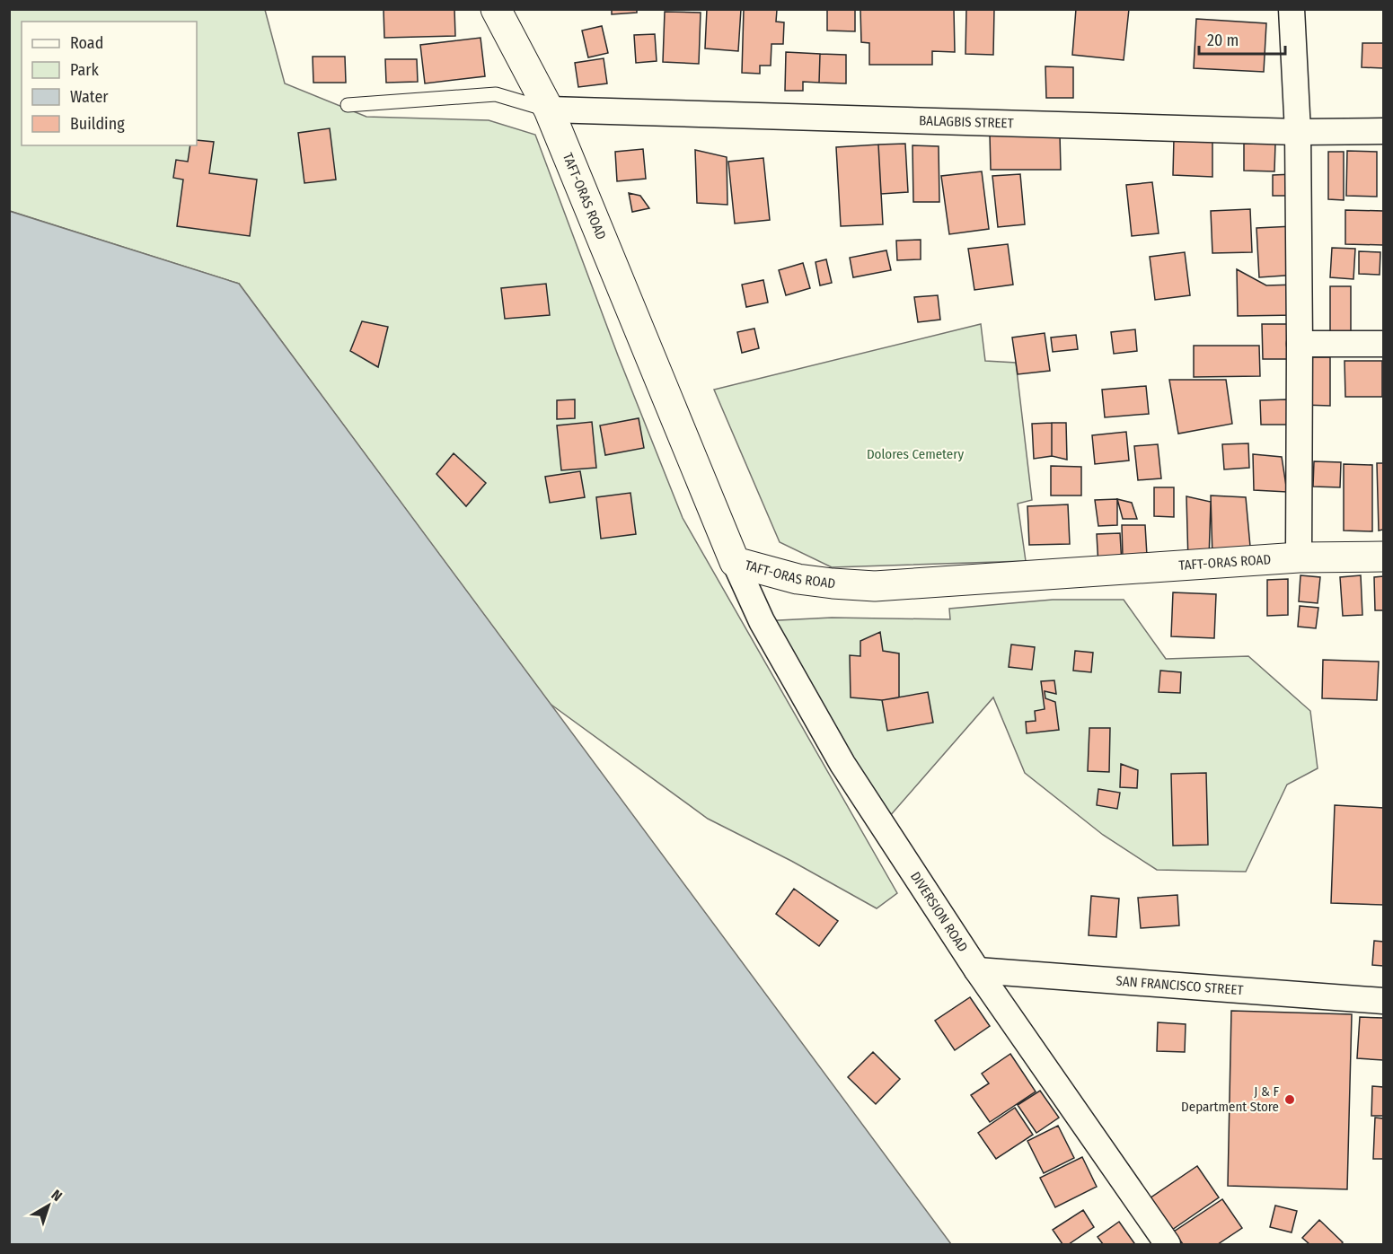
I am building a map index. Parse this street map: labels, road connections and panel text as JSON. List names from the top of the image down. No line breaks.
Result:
{"streets":{"main road":["TAFT-ORAS ROAD"],"street":["BALAGBIS STREET","DIVERSION ROAD","SAN FRANCISCO STREET"]},"crossings":[["BALAGBIS STREET","TAFT-ORAS ROAD"],["TAFT-ORAS ROAD","DIVERSION ROAD"],["DIVERSION ROAD","SAN FRANCISCO STREET"]],"parks":["Dolores Cemetery"],"places":["J & F Department Store"],"legend":["Road","Park","Water","Building"],"scale_bar":"20 m","north":"top right"}
